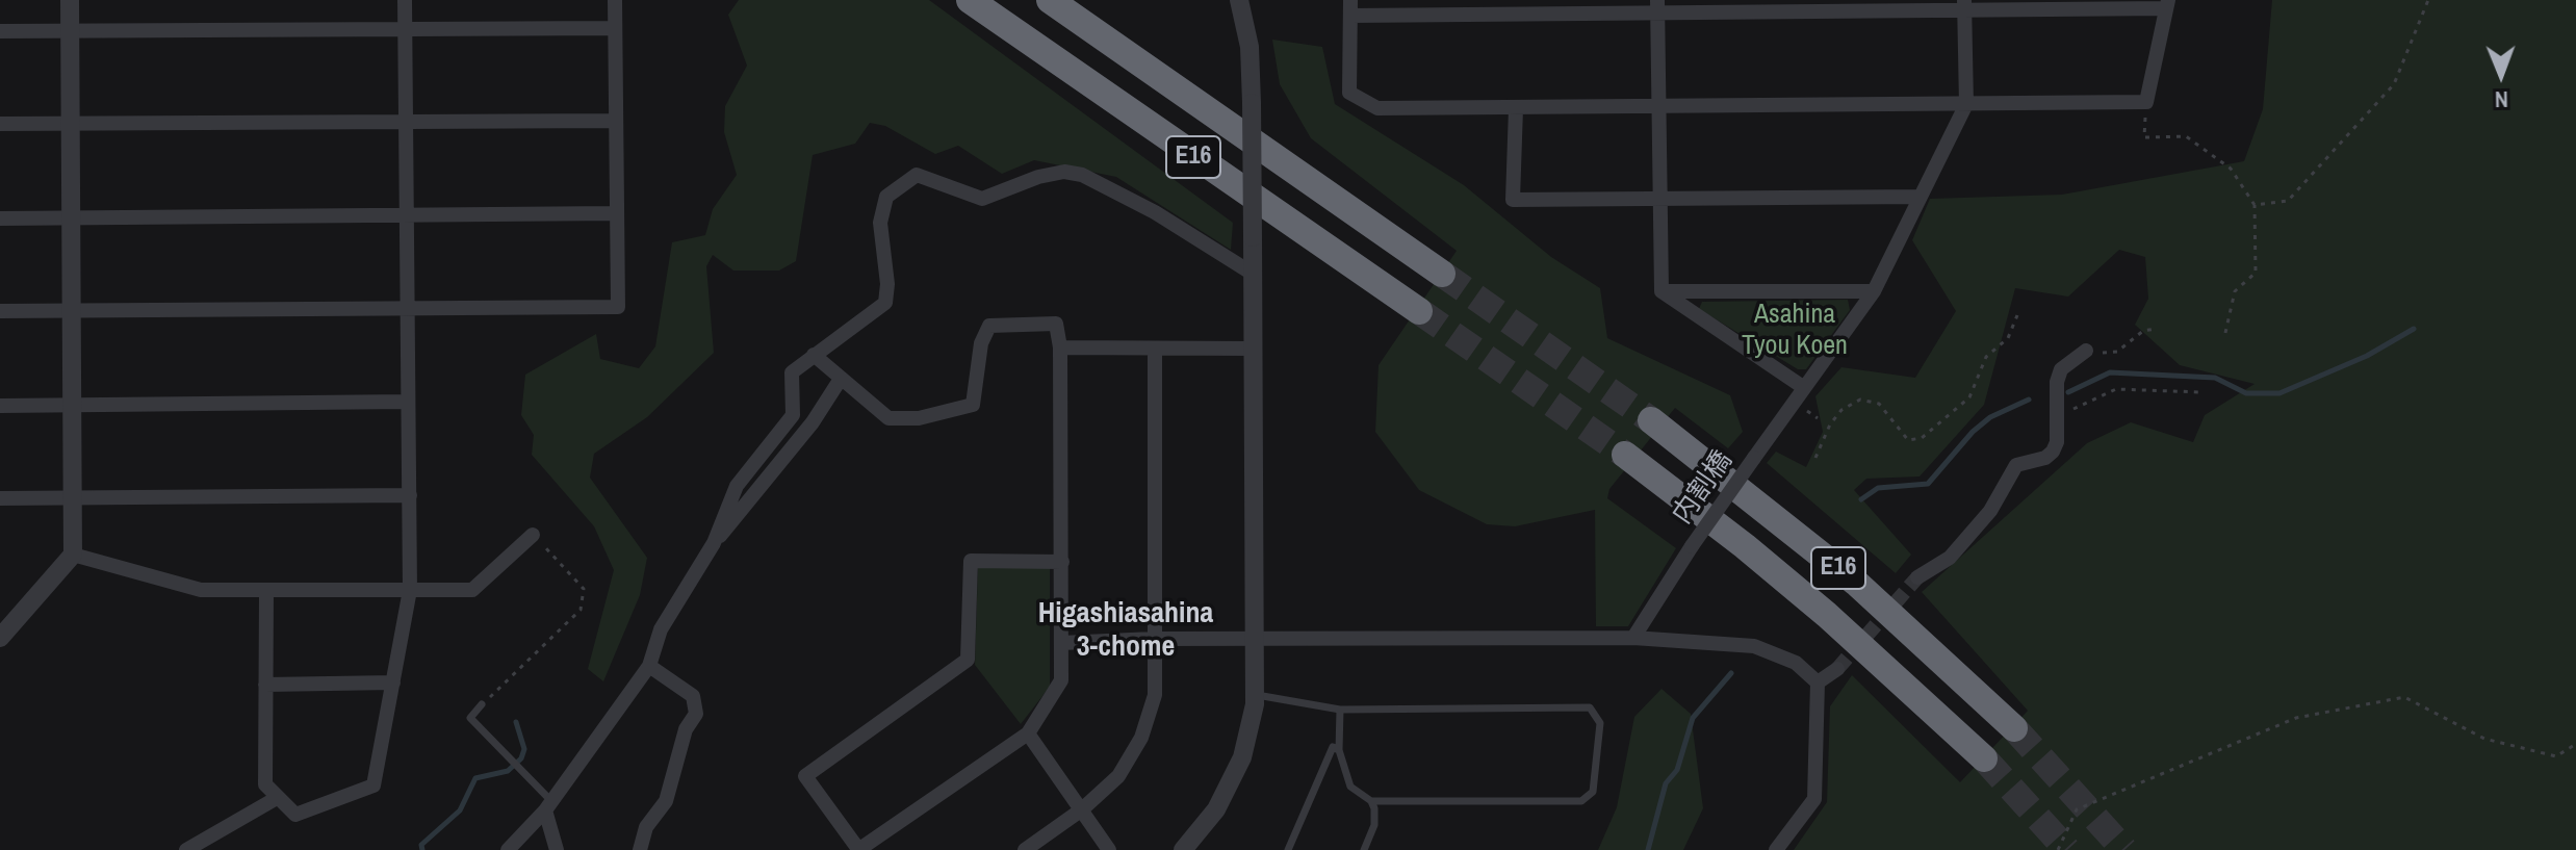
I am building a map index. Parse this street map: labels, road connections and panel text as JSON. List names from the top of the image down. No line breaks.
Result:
{"streets":{"highway":["E16"],"street":["内割橋"]},"districts":["Higashiasahina 3-chome"],"parks":["Asahina Tyou Koen"],"north":"bottom"}
